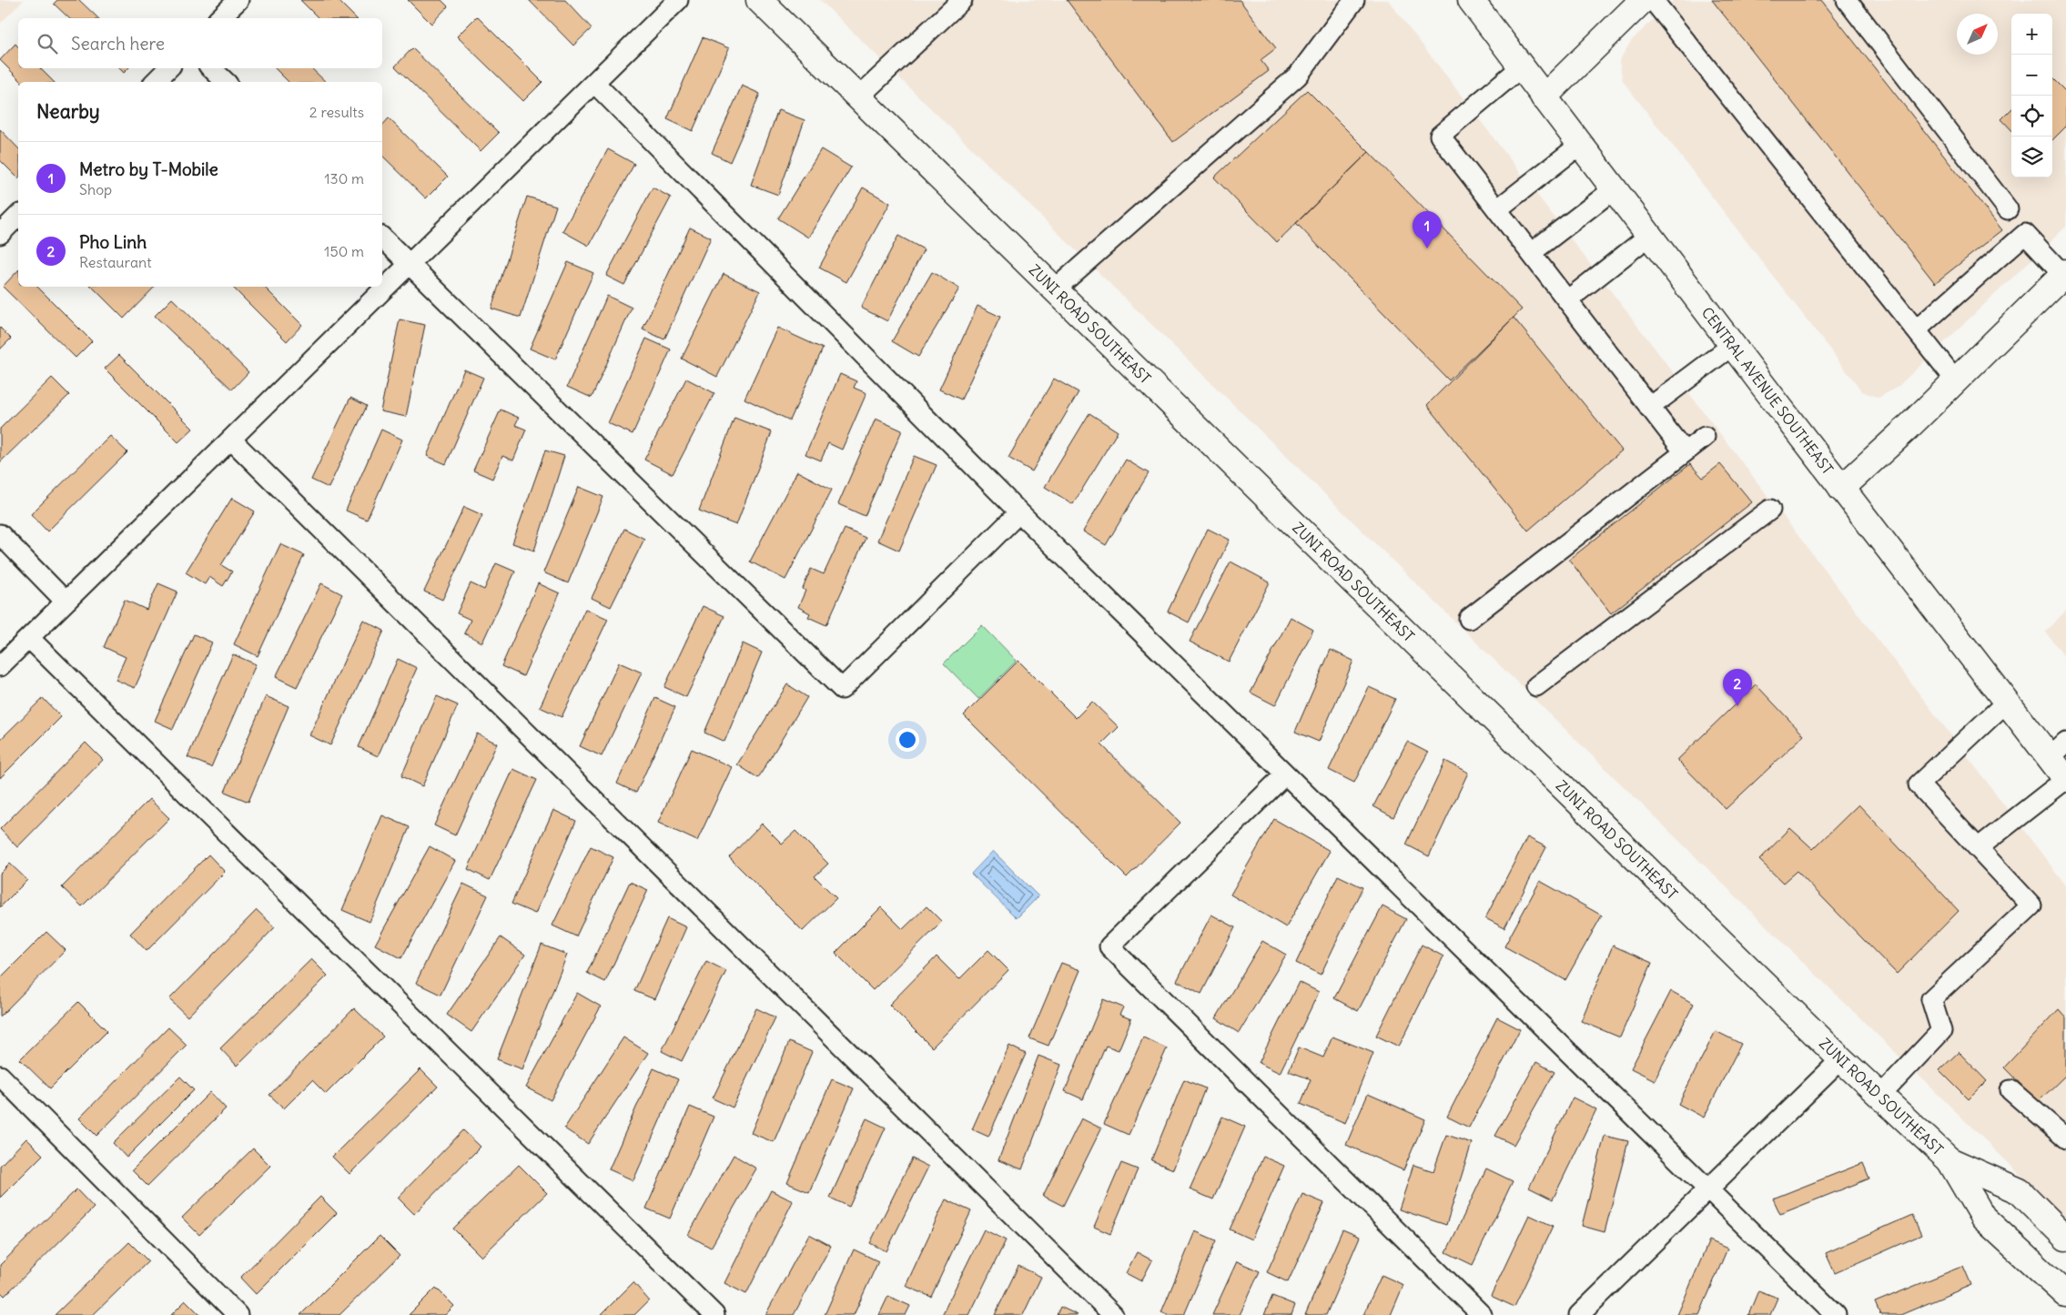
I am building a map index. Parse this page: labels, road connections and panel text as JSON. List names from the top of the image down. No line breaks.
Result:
{"streets":{"street":["ZUNI ROAD SOUTHEAST","CENTRAL AVENUE SOUTHEAST"]},"north":"top right","page":{"map_buttons":["+","−"],"search":"Search here","heading":["Nearby","2 results"],"list":[{"mark":"1","name":"Metro by T-Mobile","note":"Shop","value":"130 m"},{"mark":"2","name":"Pho Linh","note":"Restaurant","value":"150 m"}],"pins":["1","2"]}}
